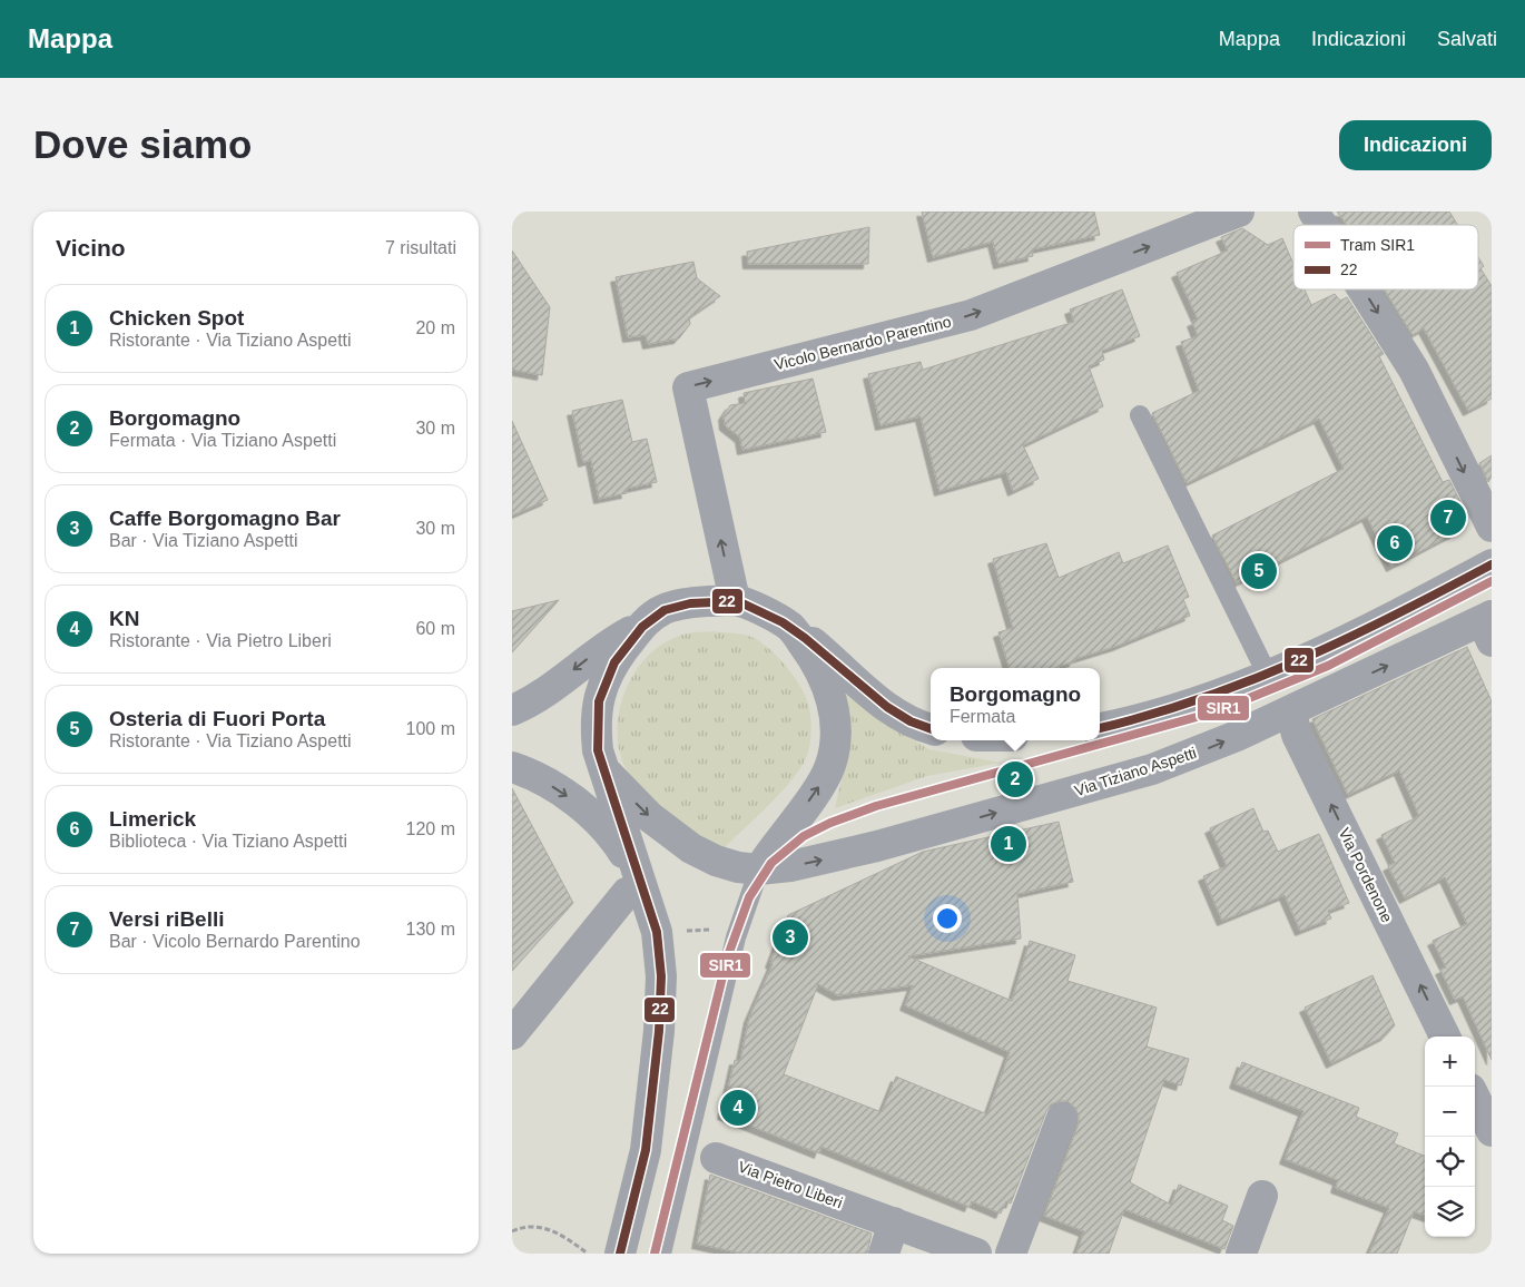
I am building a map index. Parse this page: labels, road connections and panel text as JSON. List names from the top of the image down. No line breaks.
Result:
{"streets":{"street":["Vicolo Bernardo Parentino","Via Tiziano Aspetti","Via Pordenone","Via Pietro Liberi"]},"crossings":[["Via Tiziano Aspetti","Via Pordenone"]],"one_way":["Via Pordenone"],"lines":["transit line 22","tram line SIR1"],"legend":["Tram SIR1","22"],"page":{"header":"Mappa","nav":["Mappa","Indicazioni","Salvati"],"buttons":"Indicazioni","title":"Dove siamo","heading":["Vicino","7 risultati"],"list":[{"mark":"1","name":"Chicken Spot","note":"Ristorante · Via Tiziano Aspetti","value":"20 m"},{"mark":"2","name":"Borgomagno","note":"Fermata · Via Tiziano Aspetti","value":"30 m"},{"mark":"3","name":"Caffe Borgomagno Bar","note":"Bar · Via Tiziano Aspetti","value":"30 m"},{"mark":"4","name":"KN","note":"Ristorante · Via Pietro Liberi","value":"60 m"},{"mark":"5","name":"Osteria di Fuori Porta","note":"Ristorante · Via Tiziano Aspetti","value":"100 m"},{"mark":"6","name":"Limerick","note":"Biblioteca · Via Tiziano Aspetti","value":"120 m"},{"mark":"7","name":"Versi riBelli","note":"Bar · Vicolo Bernardo Parentino","value":"130 m"}],"pins":["7","6","5","2","1","3","4"],"popup":["Borgomagno","Fermata"],"map_buttons":["+","−"]}}
